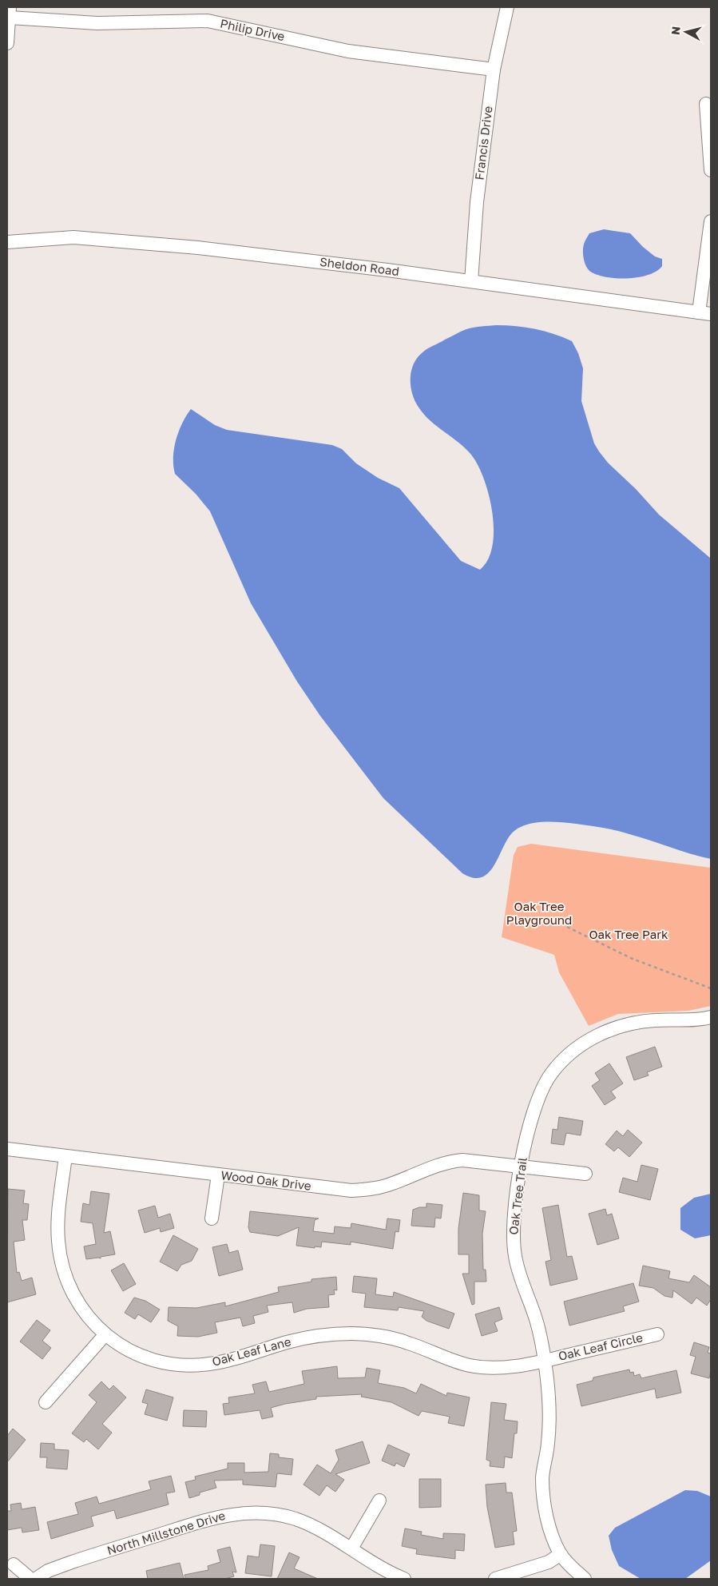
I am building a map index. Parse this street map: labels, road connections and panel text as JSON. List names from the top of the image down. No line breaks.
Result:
{"streets":{"street":["Philip Drive","Francis Drive","Sheldon Road","Wood Oak Drive","Oak Tree Trail","Oak Leaf Circle","Oak Leaf Lane","North Millstone Drive"]},"crossings":[["Philip Drive","Francis Drive"],["Francis Drive","Sheldon Road"],["Wood Oak Drive","Oak Tree Trail"],["Wood Oak Drive","Oak Leaf Lane"],["Oak Tree Trail","Oak Leaf Circle"],["Oak Tree Trail","Oak Leaf Lane"],["Oak Leaf Circle","Oak Leaf Lane"]],"parks":["Oak Tree Playground","Oak Tree Park"],"north":"left"}
